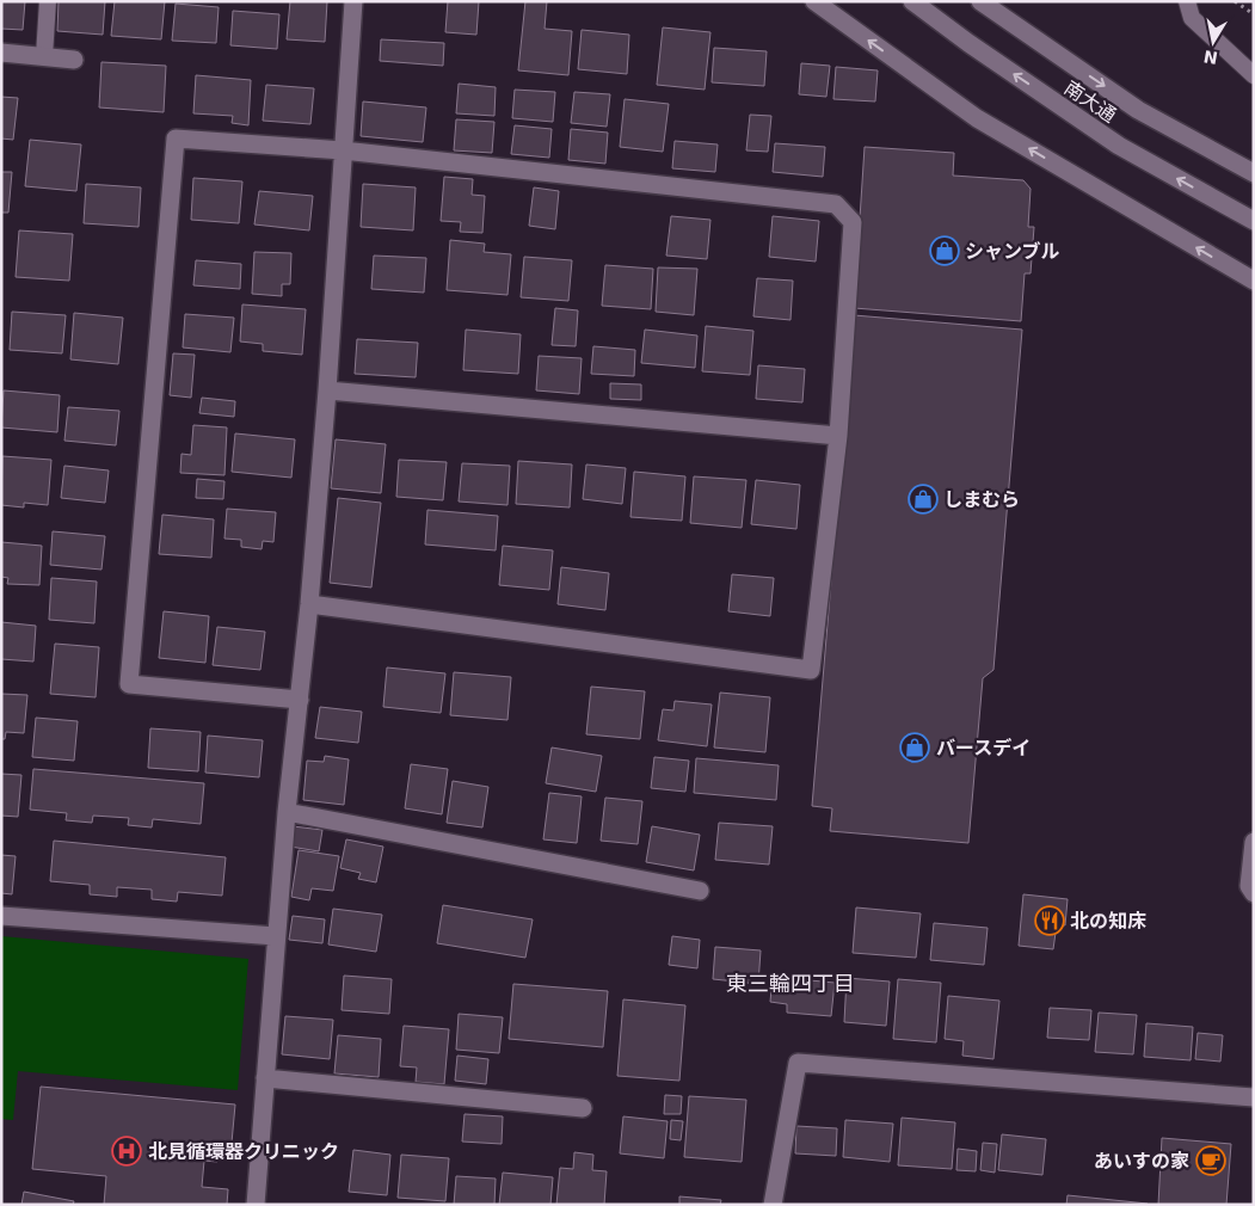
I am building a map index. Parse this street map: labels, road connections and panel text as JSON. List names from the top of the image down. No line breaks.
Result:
{"streets":{"street":["南大通"]},"districts":["東三輪四丁目"],"places":{"shop":["シャンブル","しまむら","バースデイ"],"restaurant":["北の知床"],"hospital":["北見循環器クリニック"],"cafe":["あいすの家"]},"north":"bottom"}
